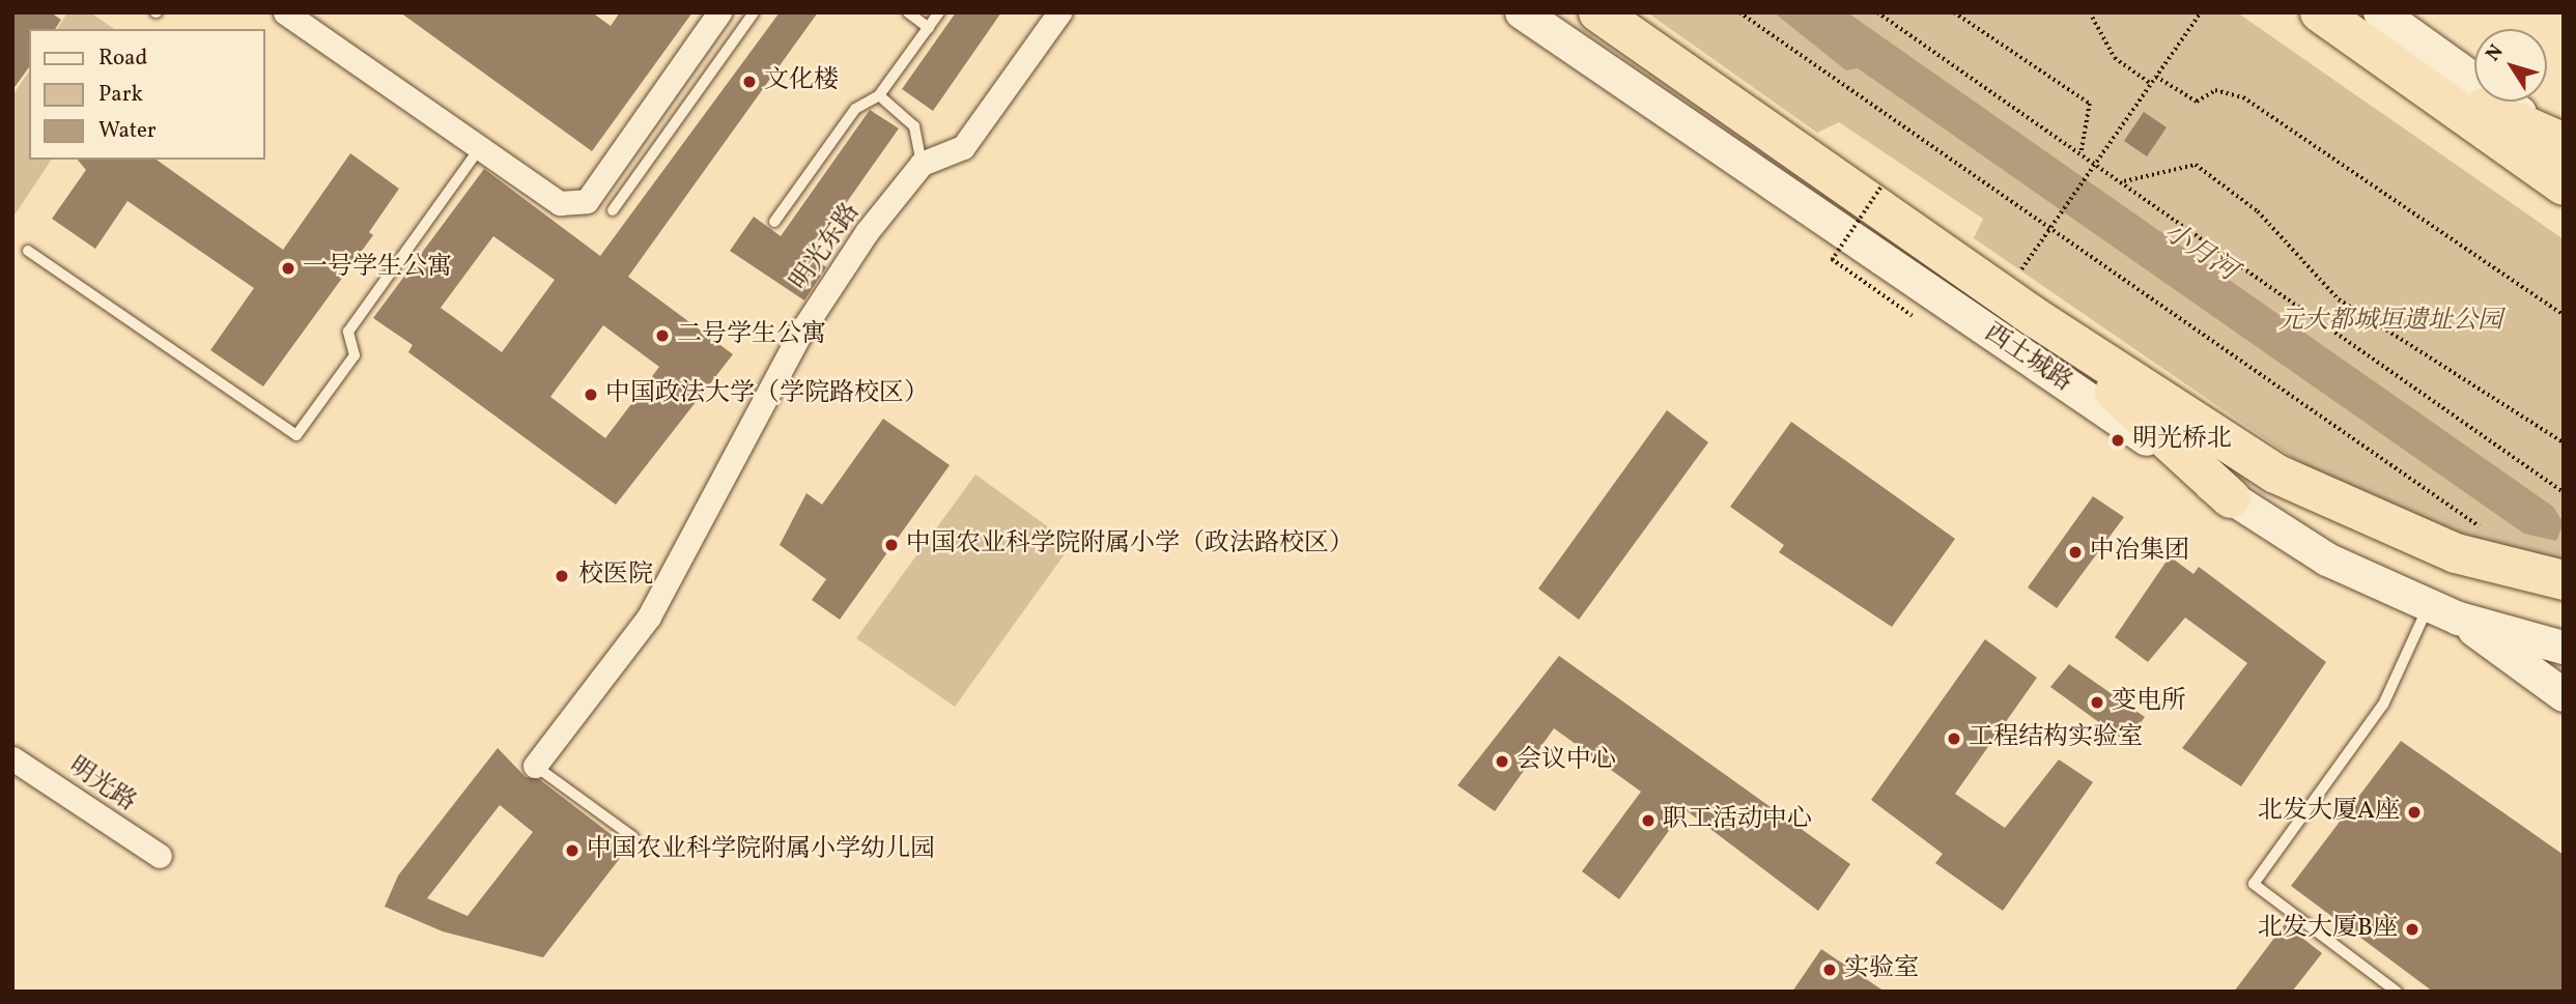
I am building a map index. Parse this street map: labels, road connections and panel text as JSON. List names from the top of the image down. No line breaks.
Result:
{"streets":{"street":["明光东路","西土城路","明光路"]},"water":["小月河"],"parks":["元大都城垣遗址公园"],"places":["文化楼","一号学生公寓","二号学生公寓","中国政法大学（学院路校区）","明光桥北","中国农业科学院附属小学（政法路校区）","中冶集团","校医院","变电所","工程结构实验室","会议中心","北发大厦A座","职工活动中心","中国农业科学院附属小学幼儿园","北发大厦B座","实验室"],"legend":["Road","Park","Water"],"north":"top left"}
